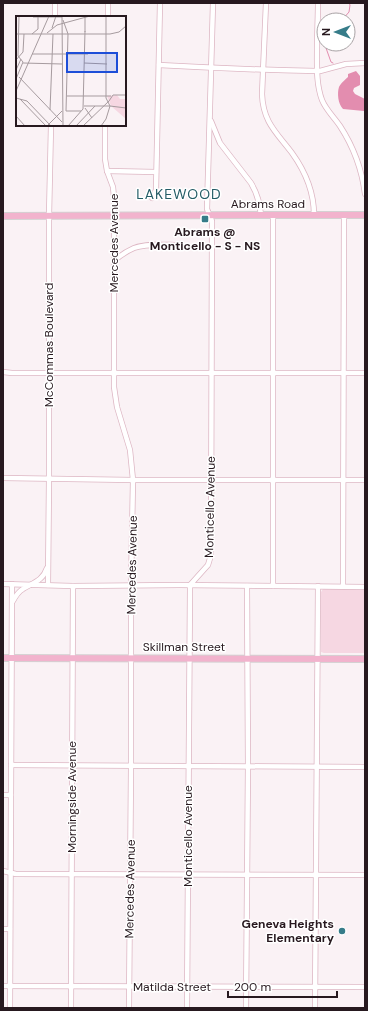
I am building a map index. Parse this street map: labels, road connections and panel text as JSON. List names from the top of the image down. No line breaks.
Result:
{"streets":{"main road":["Abrams Road","Skillman Street"],"street":["Mercedes Avenue","McCommas Boulevard","Monticello Avenue","Morningside Avenue","Matilda Street"]},"crossings":[["Abrams Road","Mercedes Avenue"],["Abrams Road","McCommas Boulevard"],["Abrams Road","Monticello Avenue"],["Mercedes Avenue","Skillman Street"],["Mercedes Avenue","Matilda Street"],["Monticello Avenue","Skillman Street"],["Monticello Avenue","Matilda Street"],["Skillman Street","Morningside Avenue"],["Morningside Avenue","Matilda Street"]],"districts":["LAKEWOOD"],"places":{"transit":["Abrams @ Monticello - S - NS"],"other":["Geneva Heights Elementary"]},"scale_bar":"200 m","north":"left"}
